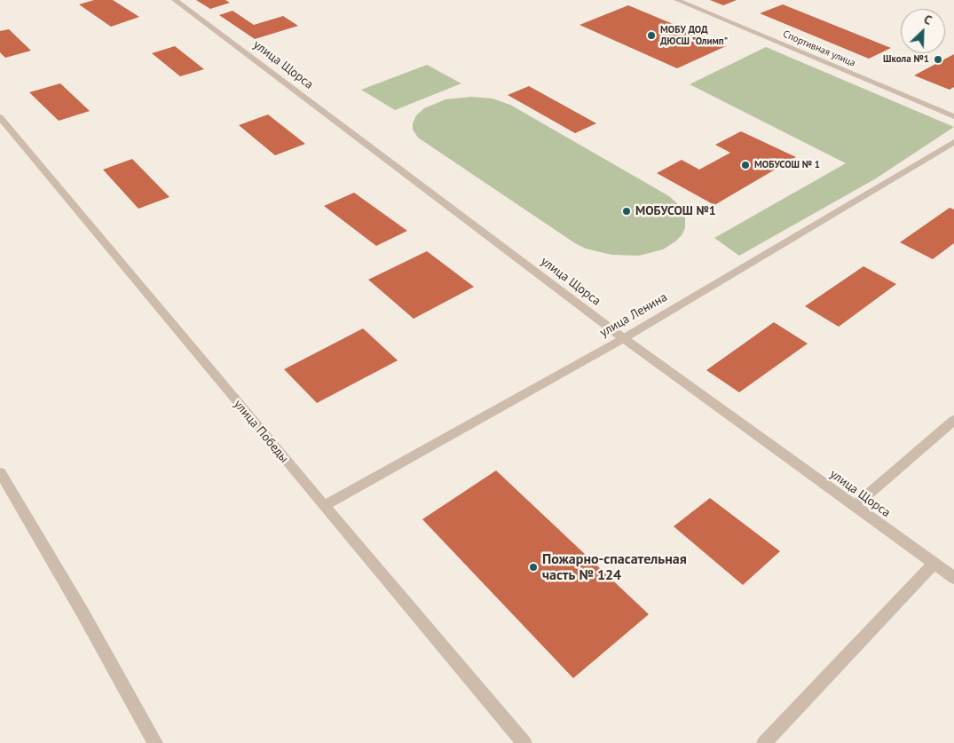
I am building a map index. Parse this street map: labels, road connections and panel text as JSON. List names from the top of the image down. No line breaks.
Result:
{"streets":{"street":["Спортивная улица","улица Щорса","улица Ленина","улица Победы"]},"crossings":[["улица Щорса","улица Ленина"],["улица Ленина","улица Победы"]],"places":["МОБУ ДОД ДЮСШ \"Олимп\"","Школа №1","МОБУСОШ № 1","МОБУСОШ №1","Пожарно-спасательная часть № 124"],"north":"top right"}
